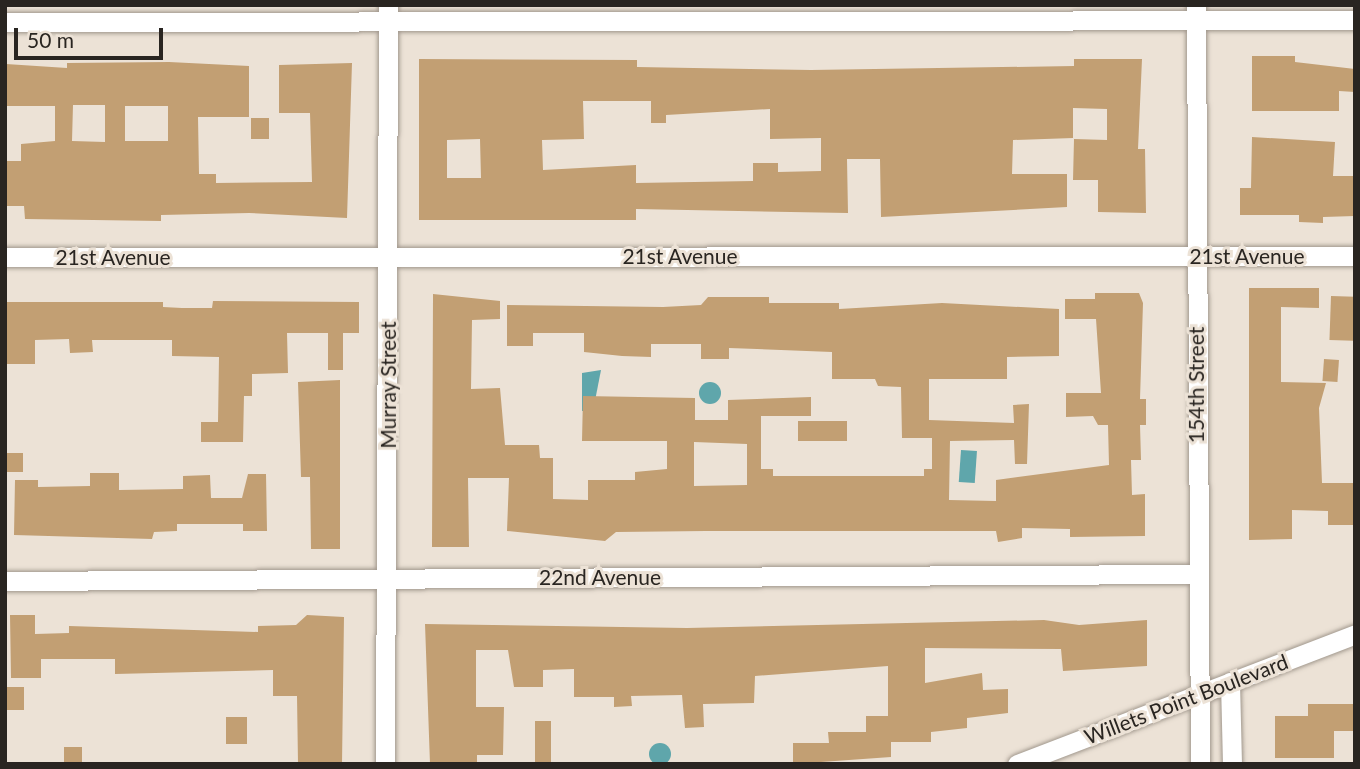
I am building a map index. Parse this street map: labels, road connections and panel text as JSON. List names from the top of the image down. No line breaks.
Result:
{"streets":{"street":["21st Avenue","Murray Street","154th Street","22nd Avenue","Willets Point Boulevard"]},"crossings":[["21st Avenue","Murray Street"],["21st Avenue","154th Street"],["Murray Street","22nd Avenue"],["154th Street","22nd Avenue"],["154th Street","Willets Point Boulevard"]],"scale_bar":"50 m"}
